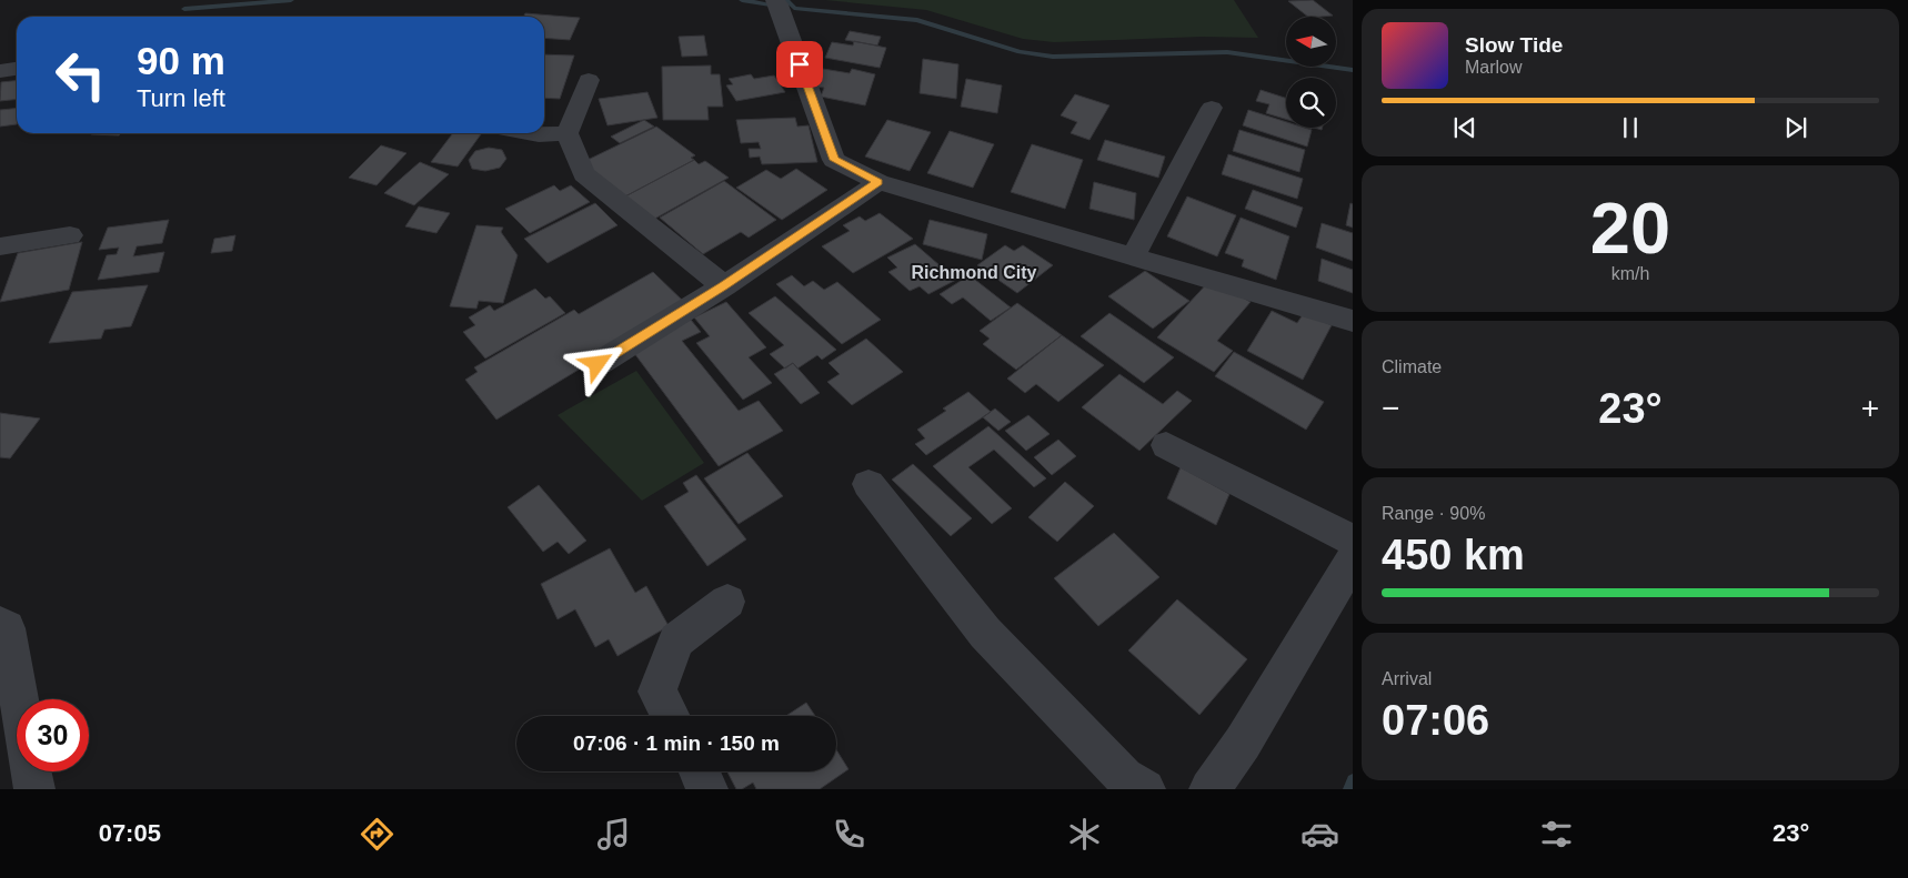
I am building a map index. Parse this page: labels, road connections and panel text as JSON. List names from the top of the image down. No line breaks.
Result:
{"districts":["Richmond City"],"north":"left","page":{"turn":["90 m","Turn left"],"song":["Slow Tide","Marlow"],"tile":[["20","km/h"],"Climate",["Range · 90%","450 km"],["Arrival","07:06"]],"heat":["−","23°","+"],"limit":"30","trip":"07:06 · 1 min · 150 m","tabs":["07:05","23°"]}}
